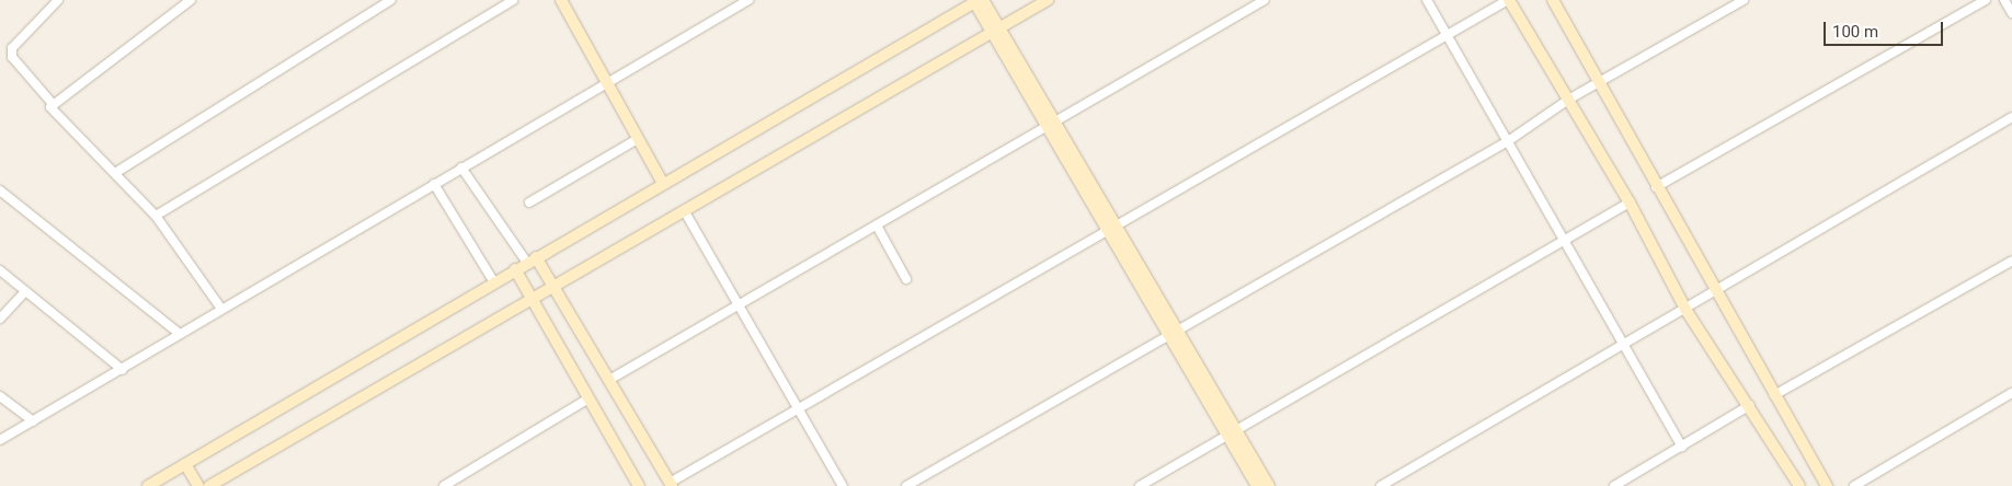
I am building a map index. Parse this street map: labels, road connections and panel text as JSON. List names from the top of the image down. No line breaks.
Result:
{"scale_bar":"100 m"}
